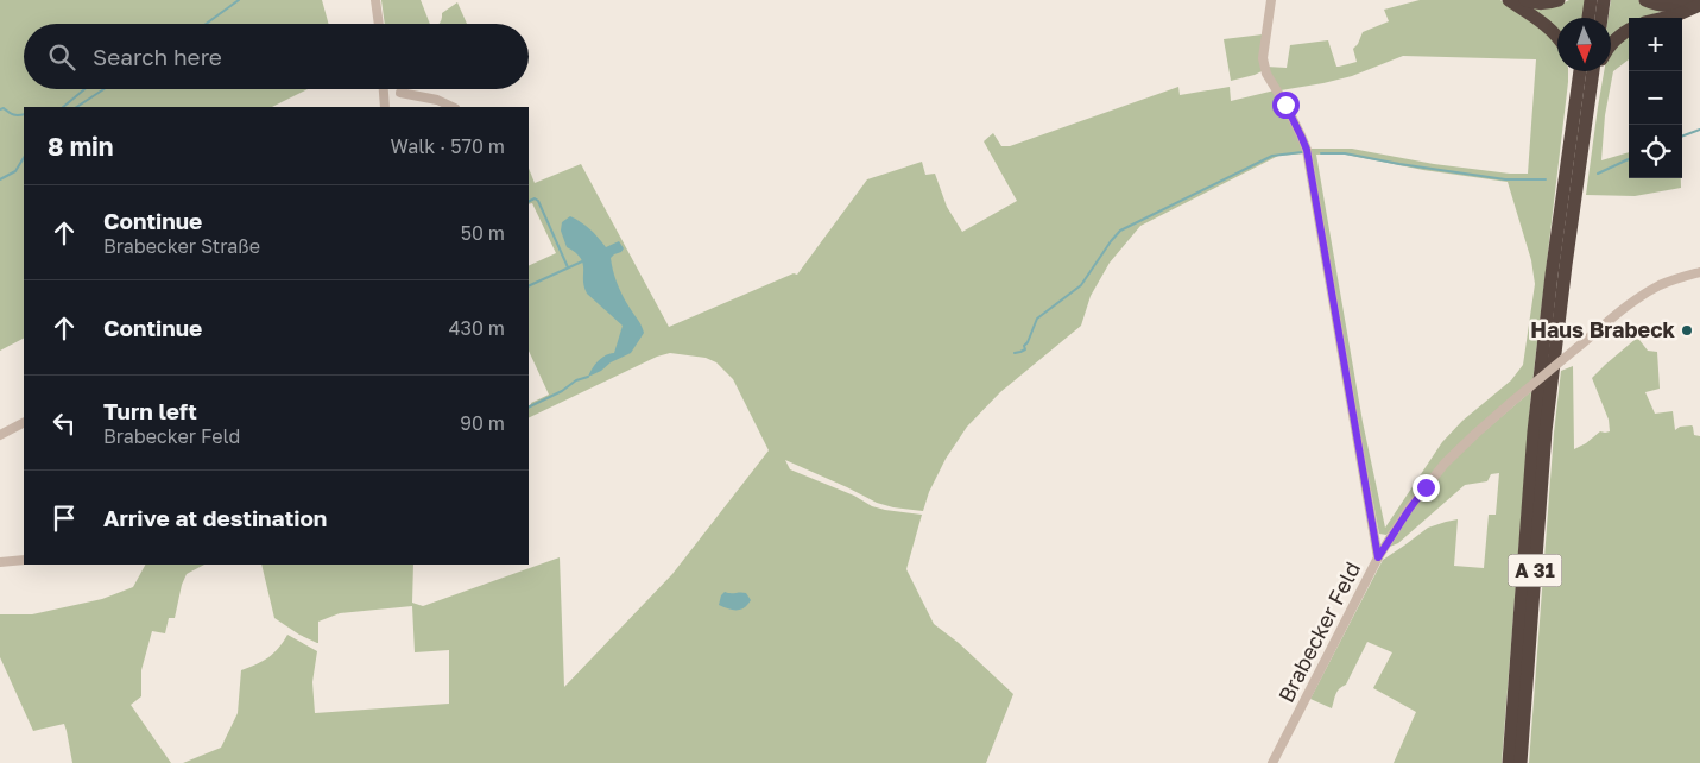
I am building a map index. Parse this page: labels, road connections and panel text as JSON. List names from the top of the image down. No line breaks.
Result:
{"streets":{"highway":["A 31"],"street":["Brabecker Feld"]},"places":["Haus Brabeck"],"north":"bottom","page":{"map_buttons":["+","−"],"search":"Search here","heading":["8 min","Walk · 570 m"],"list":[["Continue","Brabecker Straße","50 m"],["Continue","430 m"],["Turn left","Brabecker Feld","90 m"],"Arrive at destination"]}}
